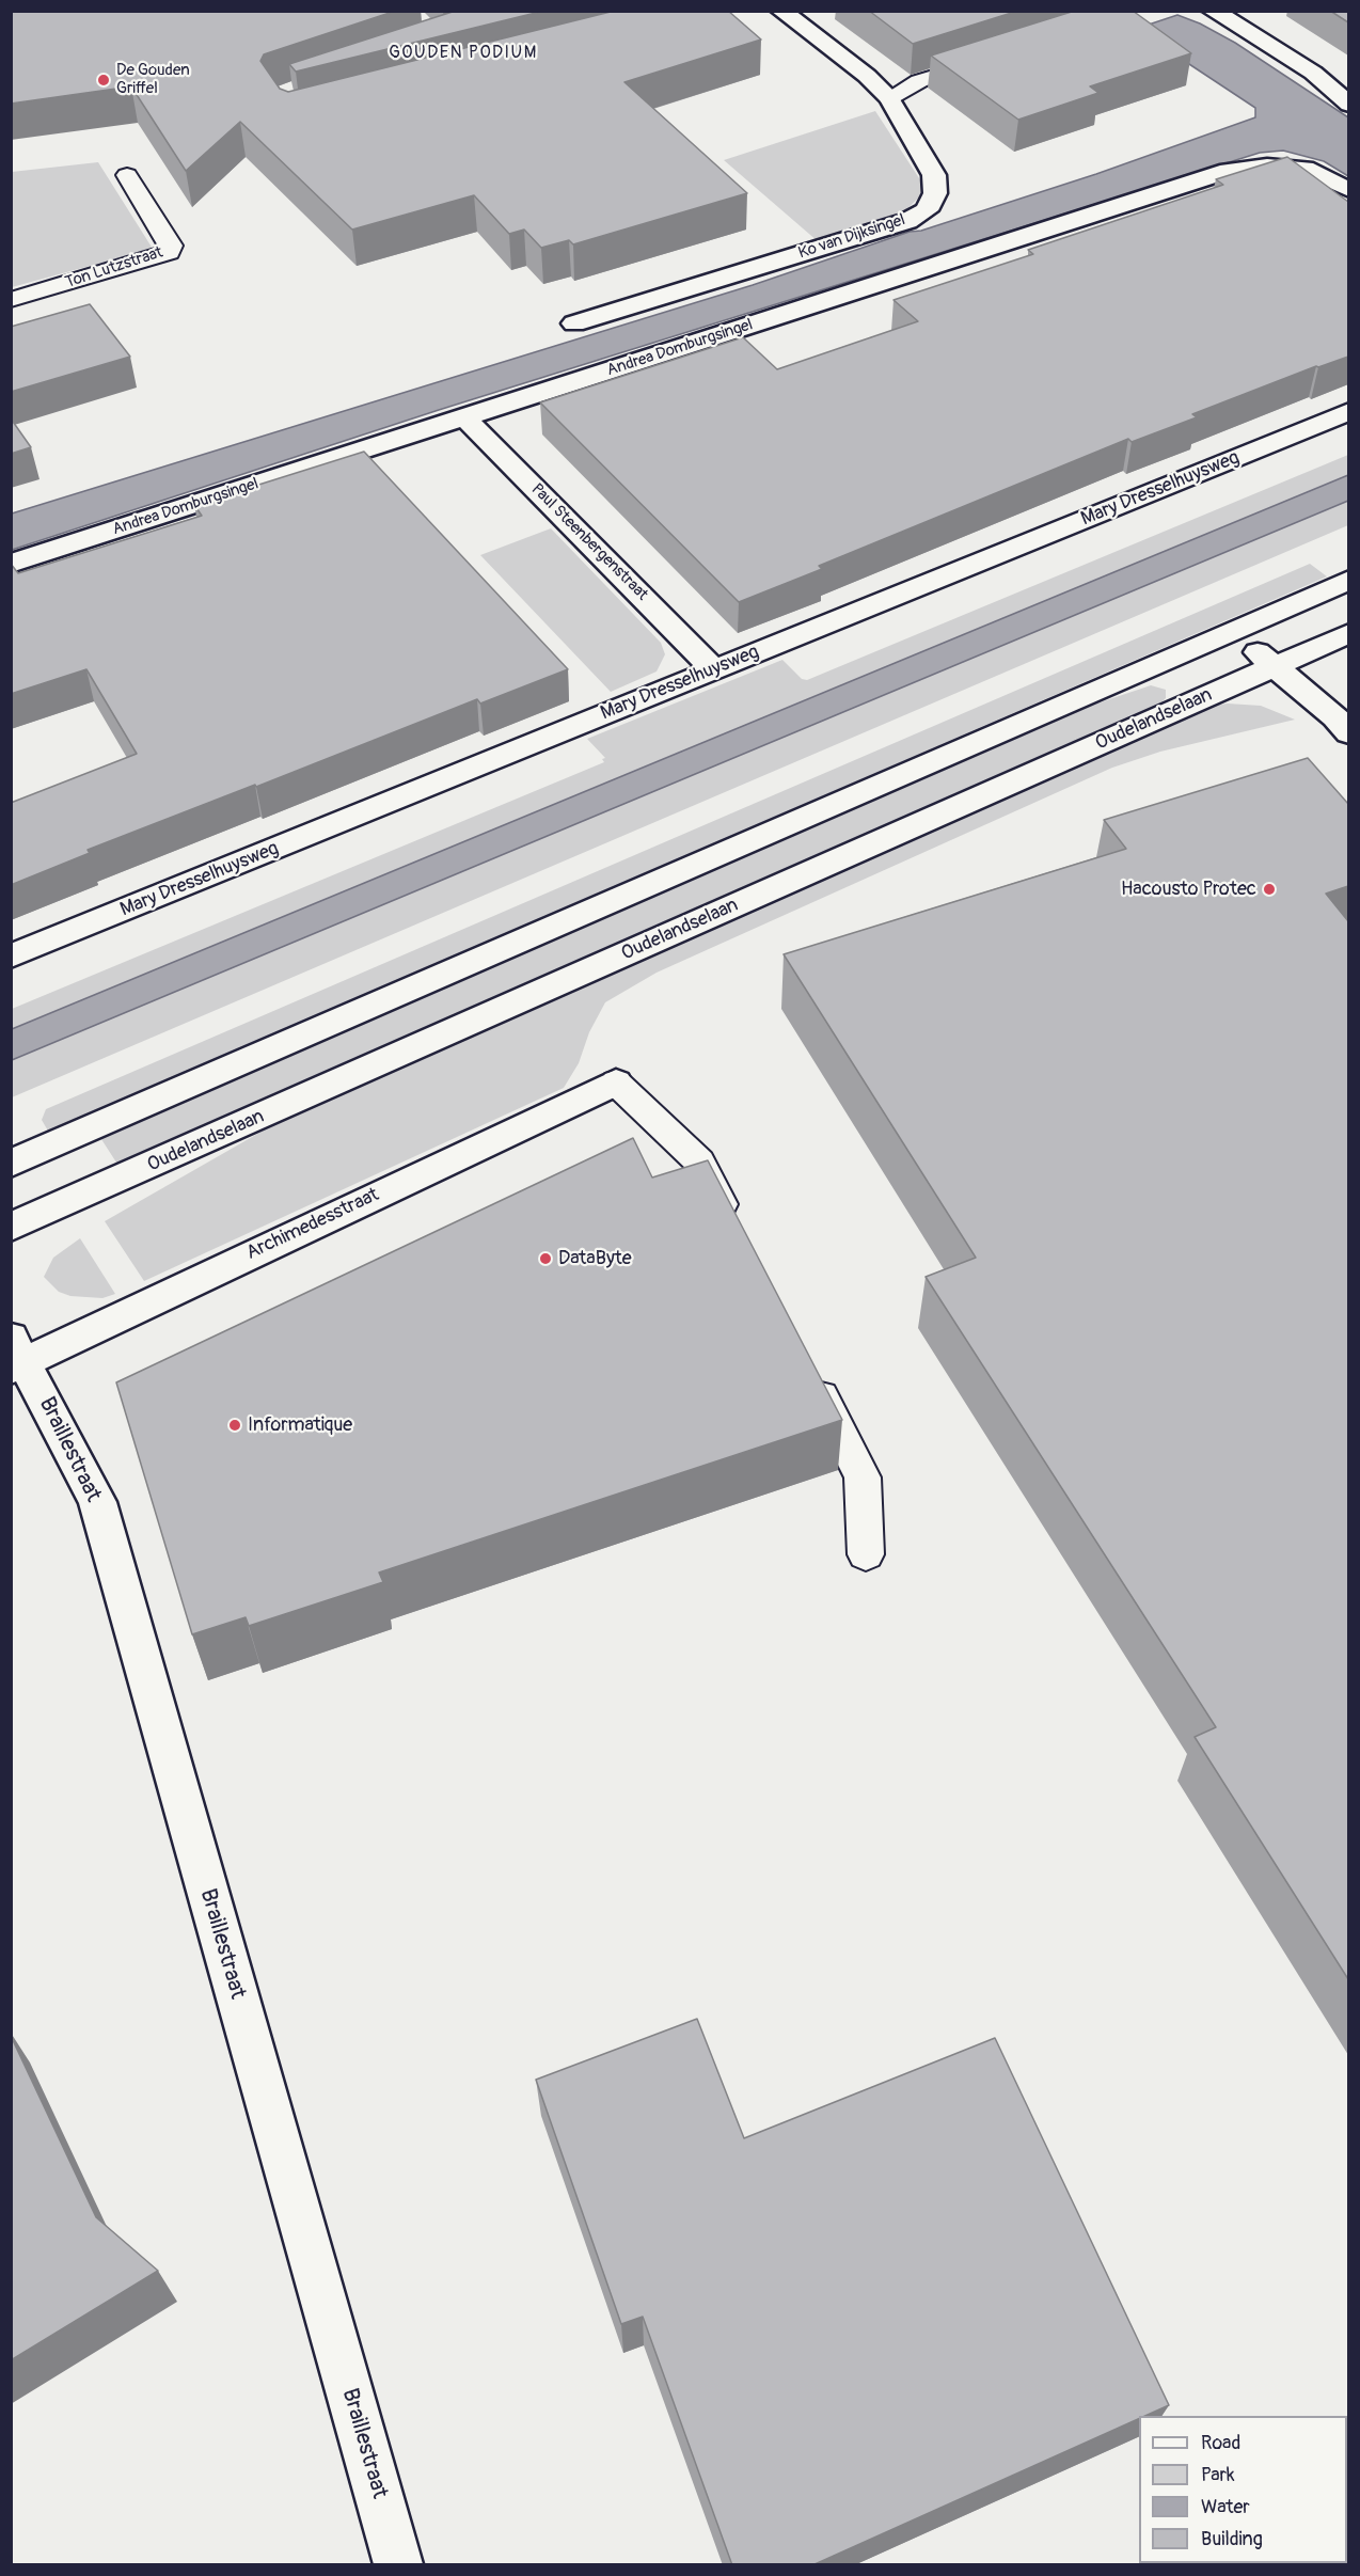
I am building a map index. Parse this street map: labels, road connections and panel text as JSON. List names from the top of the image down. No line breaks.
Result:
{"streets":{"street":["Ko van Dijksingel","Andrea Domburgsingel","Mary Dresselhuysweg","Paul Steenbergenstraat","Oudelandselaan","Archimedesstraat","Braillestraat"],"lane":["Ton Lutzstraat"]},"crossings":[["Andrea Domburgsingel","Paul Steenbergenstraat"],["Mary Dresselhuysweg","Paul Steenbergenstraat"],["Archimedesstraat","Braillestraat"]],"districts":["GOUDEN PODIUM"],"places":["De Gouden Griffel","Hacousto Protec","DataByte","Informatique"],"legend":["Road","Park","Water","Building"]}
